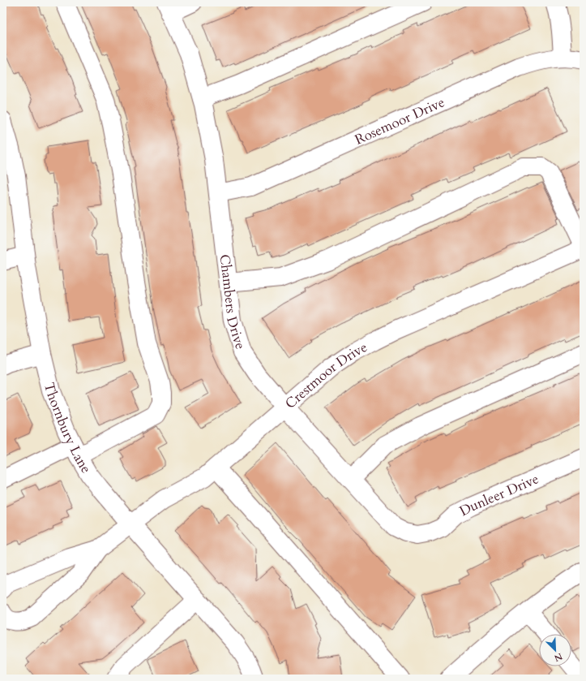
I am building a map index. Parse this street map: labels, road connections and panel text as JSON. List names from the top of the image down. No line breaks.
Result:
{"streets":{"street":["Rosemoor Drive","Chambers Drive","Crestmoor Drive","Thornbury Lane","Dunleer Drive"]},"crossings":[["Rosemoor Drive","Chambers Drive"],["Chambers Drive","Crestmoor Drive"],["Chambers Drive","Dunleer Drive"],["Crestmoor Drive","Thornbury Lane"]],"north":"bottom right"}
